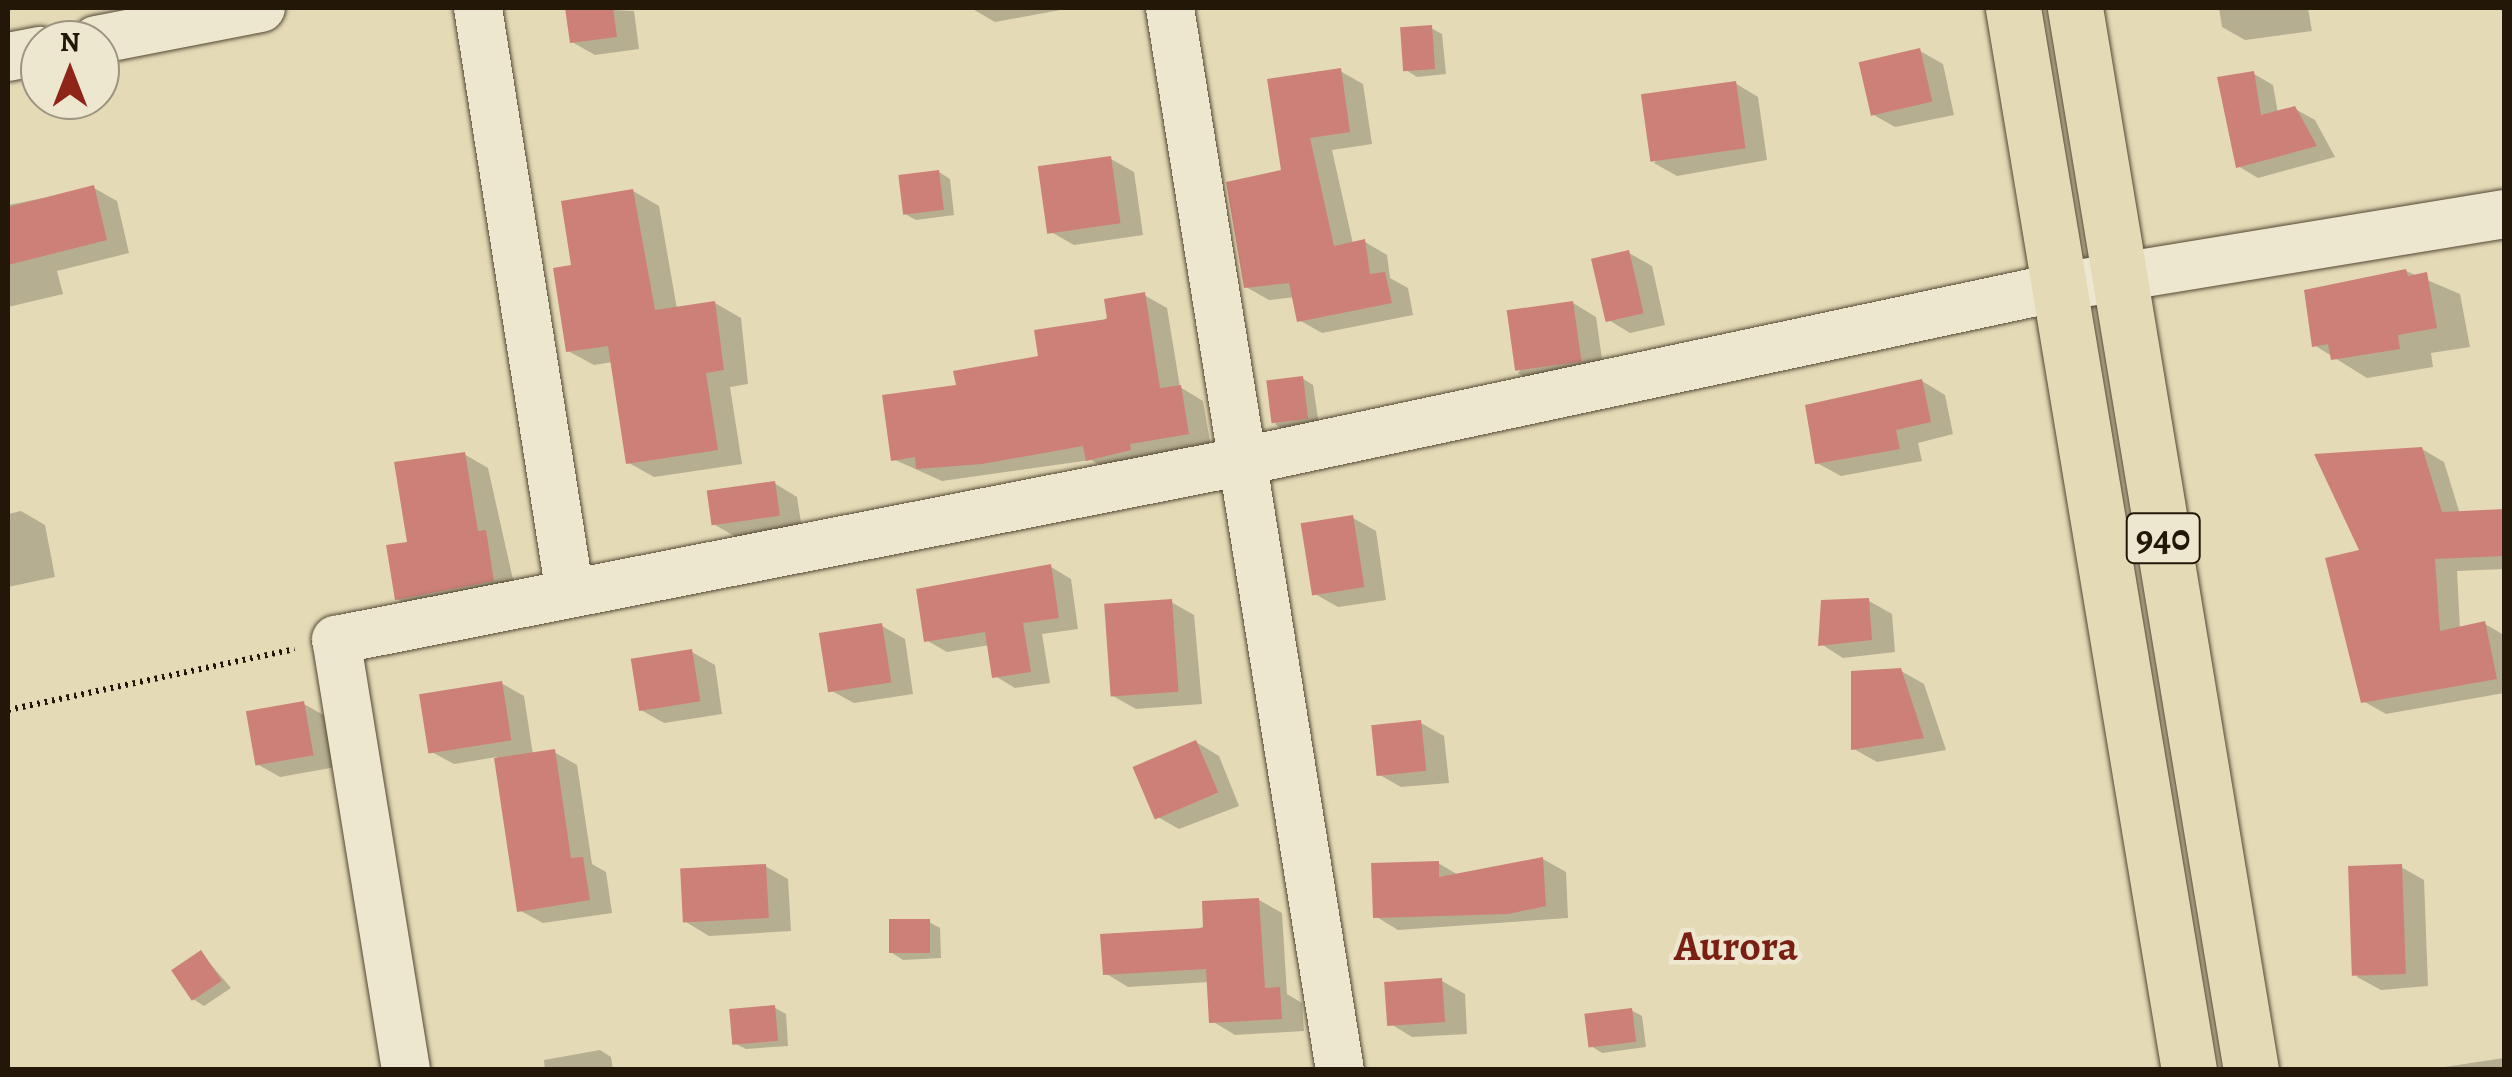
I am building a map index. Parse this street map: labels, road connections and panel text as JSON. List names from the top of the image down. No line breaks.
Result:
{"streets":{"highway":["940"]},"districts":["Aurora"],"north":"top"}
